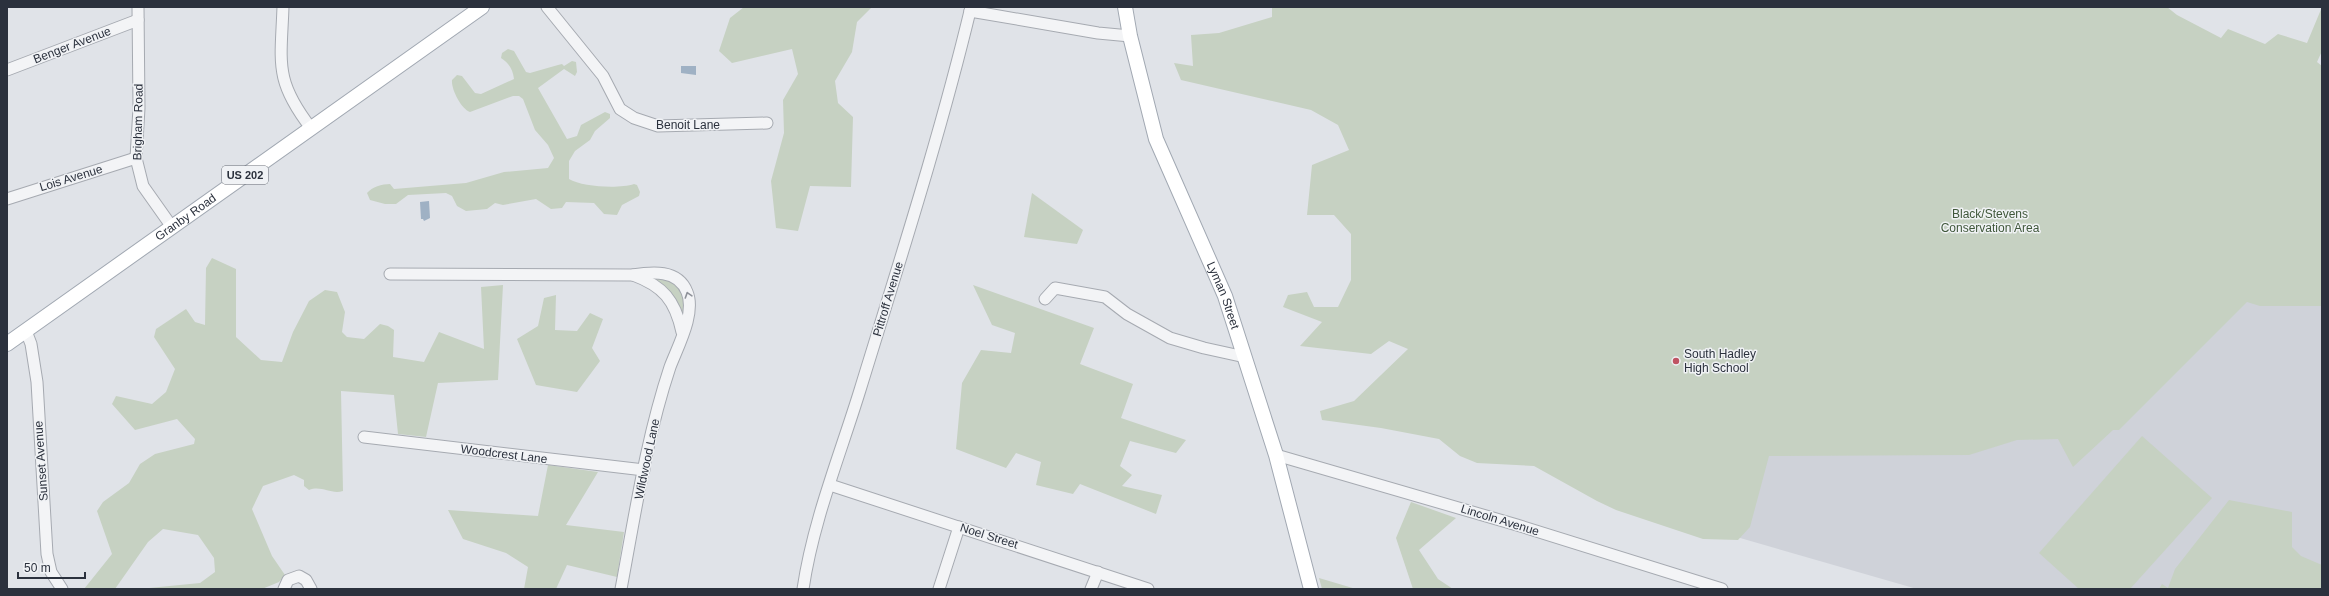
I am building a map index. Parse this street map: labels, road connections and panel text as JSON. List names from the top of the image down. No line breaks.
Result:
{"streets":{"main road":["US 202","Granby Road","Lyman Street"],"street":["Benger Avenue","Brigham Road","Benoit Lane","Lois Avenue","Pittroff Avenue","Woodcrest Lane","Wildwood Lane","Sunset Avenue","Lincoln Avenue","Noel Street"]},"crossings":[["Benger Avenue","Brigham Road"],["Brigham Road","Lois Avenue"],["Brigham Road","Granby Road"],["Granby Road","Sunset Avenue"],["Lyman Street","Lincoln Avenue"],["Pittroff Avenue","Noel Street"],["Woodcrest Lane","Wildwood Lane"]],"parks":["Black/Stevens Conservation Area"],"places":["South Hadley High School"],"scale_bar":"50 m"}
